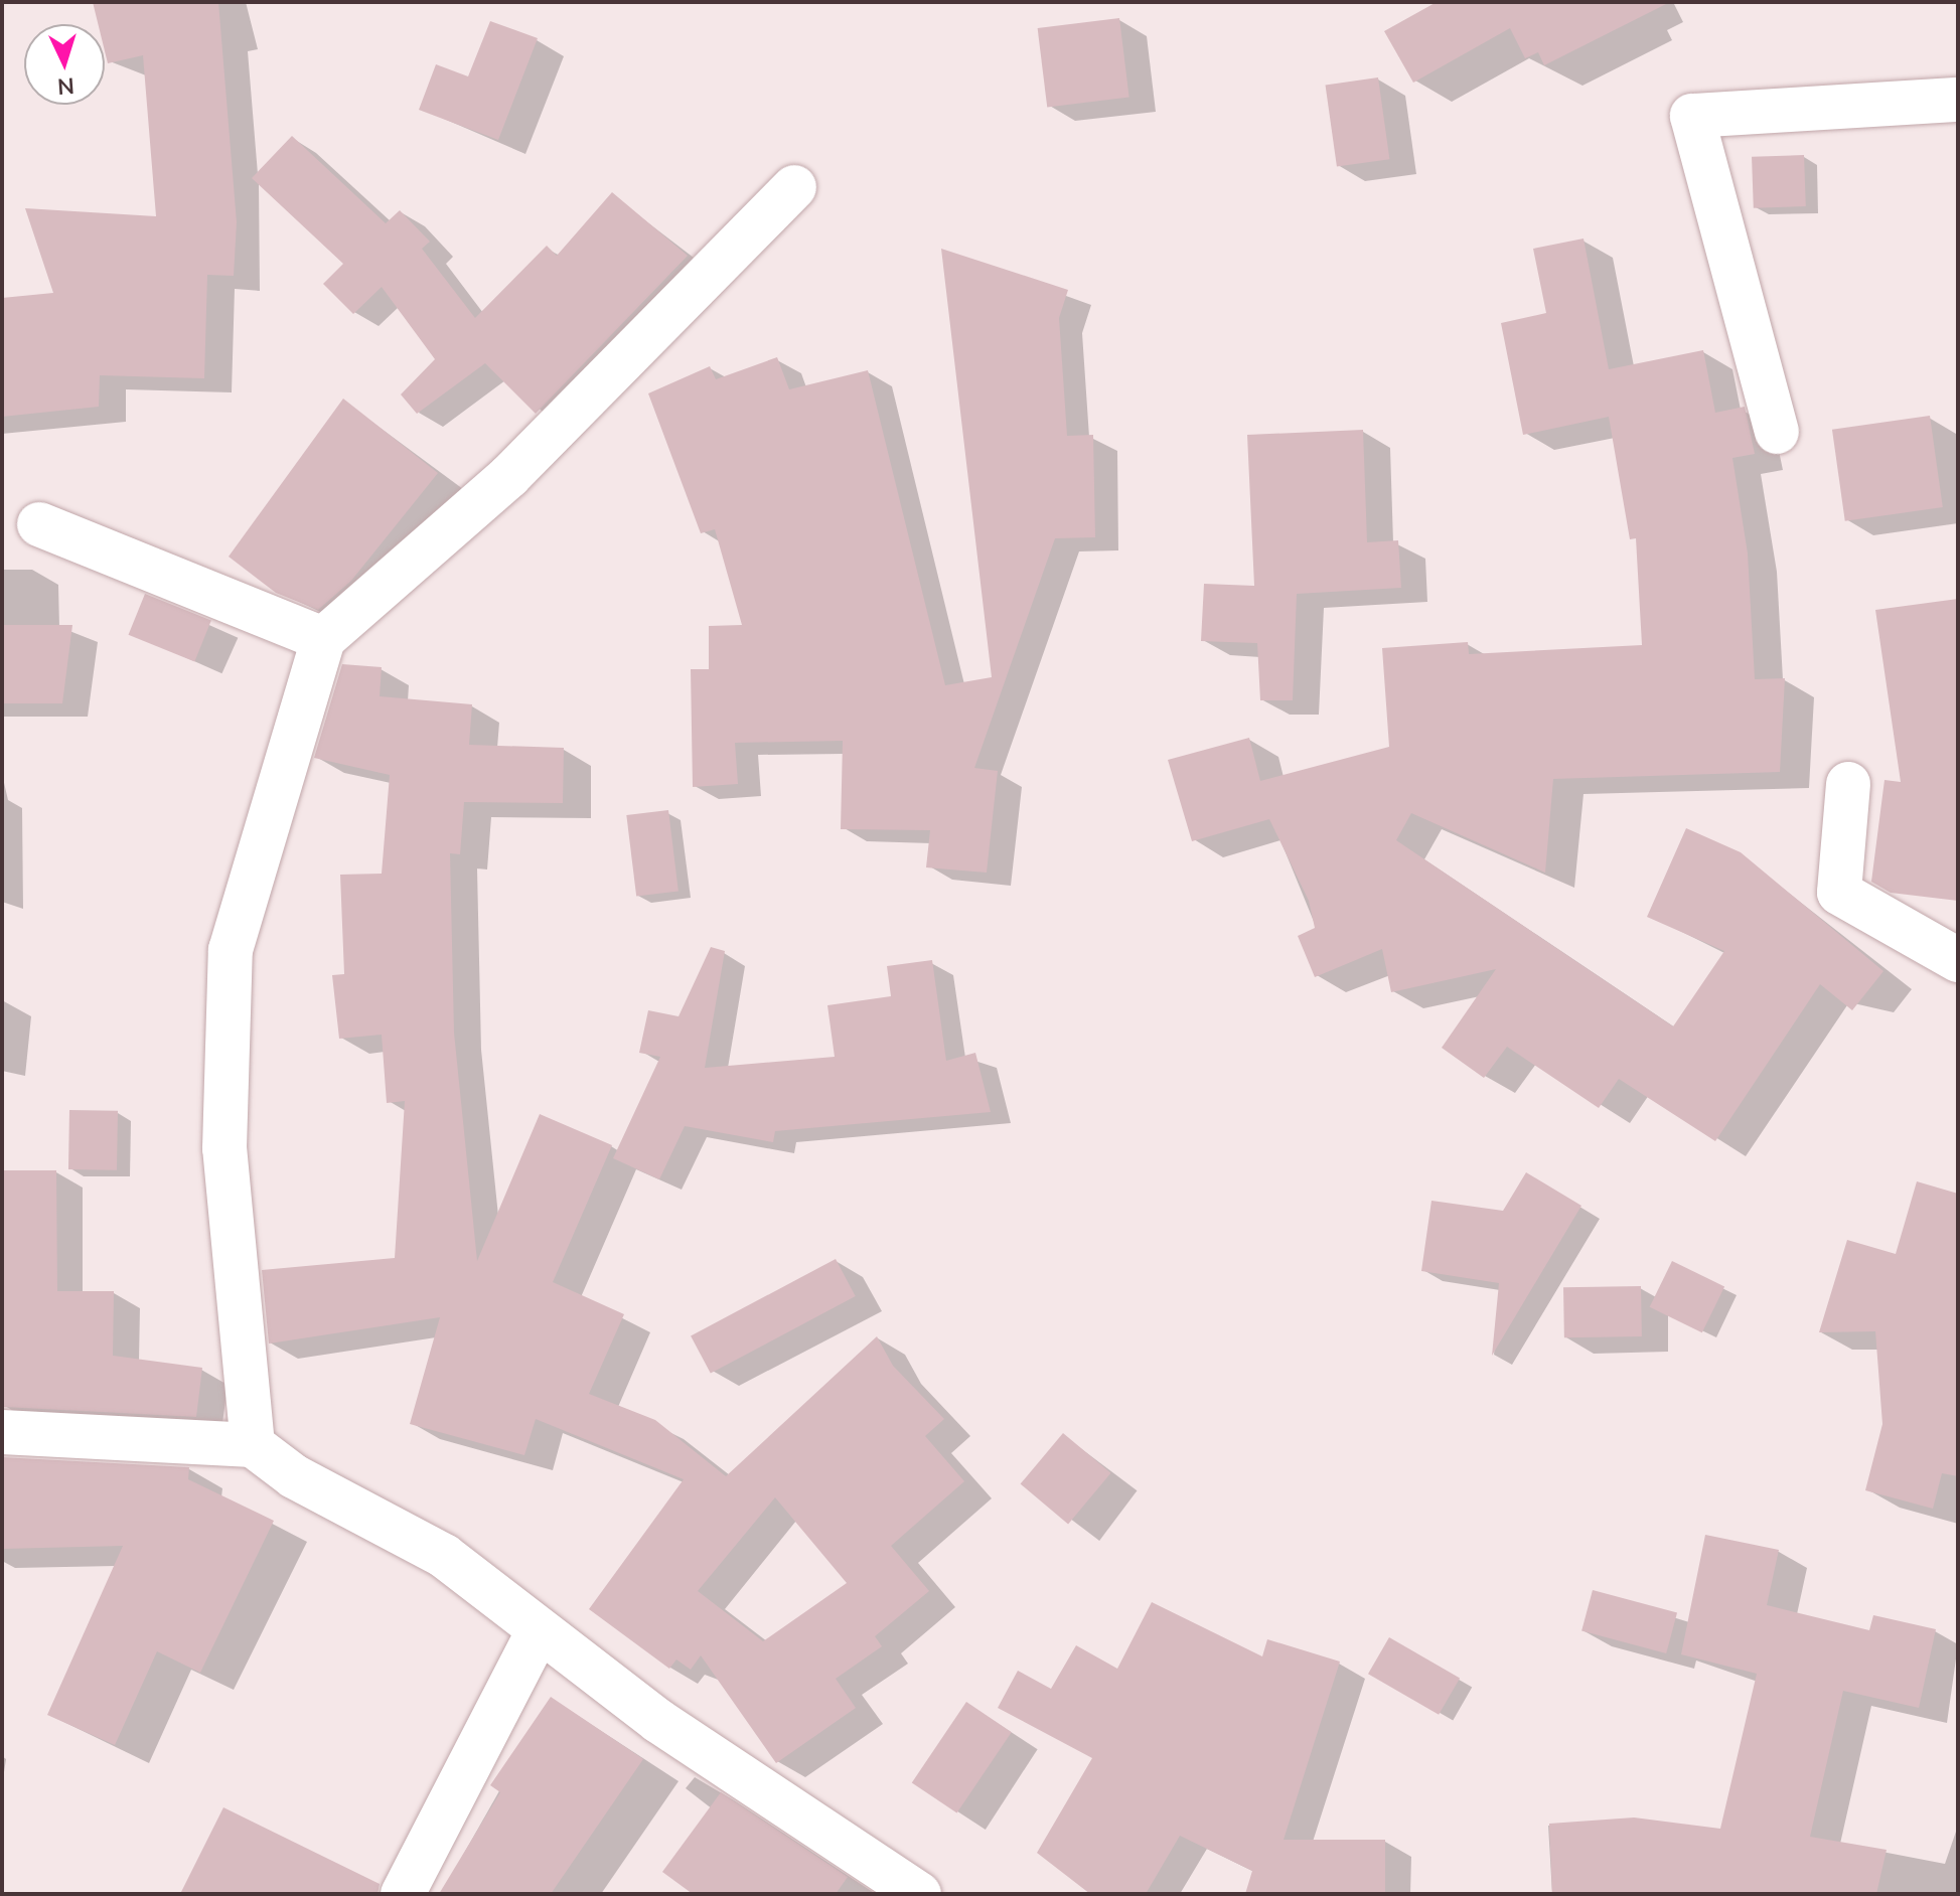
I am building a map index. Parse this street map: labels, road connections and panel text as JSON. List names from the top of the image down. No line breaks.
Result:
{"north":"bottom"}
